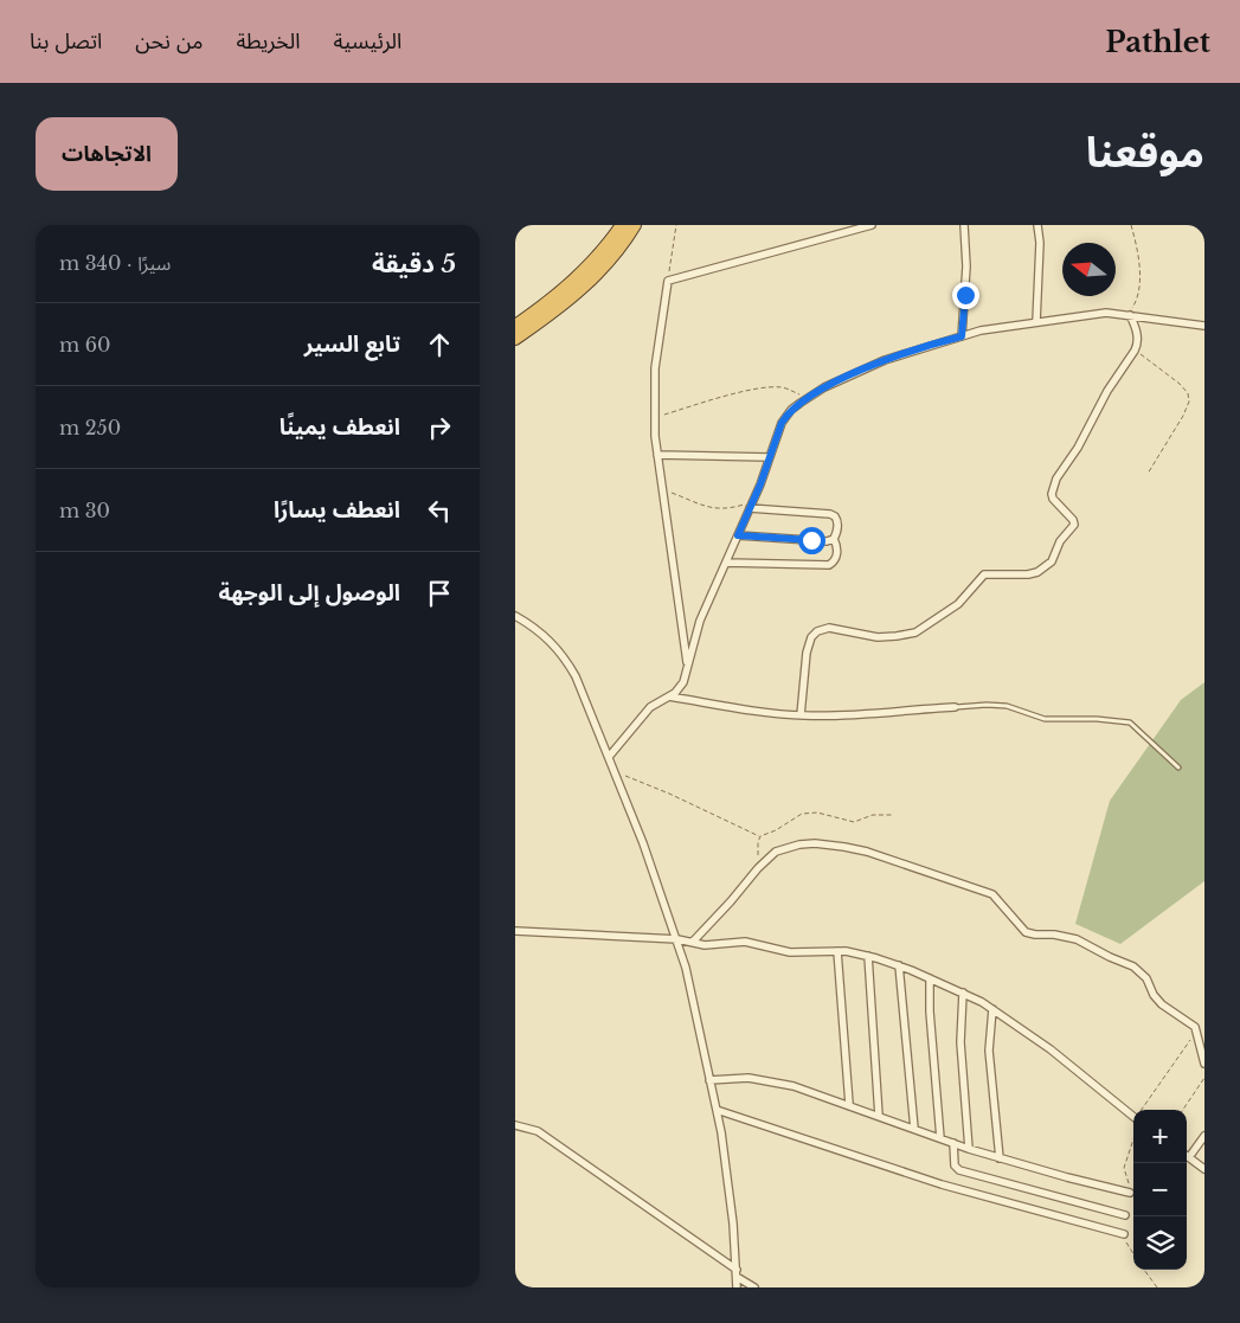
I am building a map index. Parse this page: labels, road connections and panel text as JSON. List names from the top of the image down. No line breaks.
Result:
{"north":"left","page":{"header":"Pathlet","nav":["الرئيسية","الخريطة","من نحن","اتصل بنا"],"title":"موقعنا","buttons":"الاتجاهات","heading":["5 دقيقة","سيرًا · 340 m"],"list":[["تابع السير","60 m"],["انعطف يمينًا","250 m"],["انعطف يسارًا","30 m"],"الوصول إلى الوجهة"],"map_buttons":["+","−"]}}
